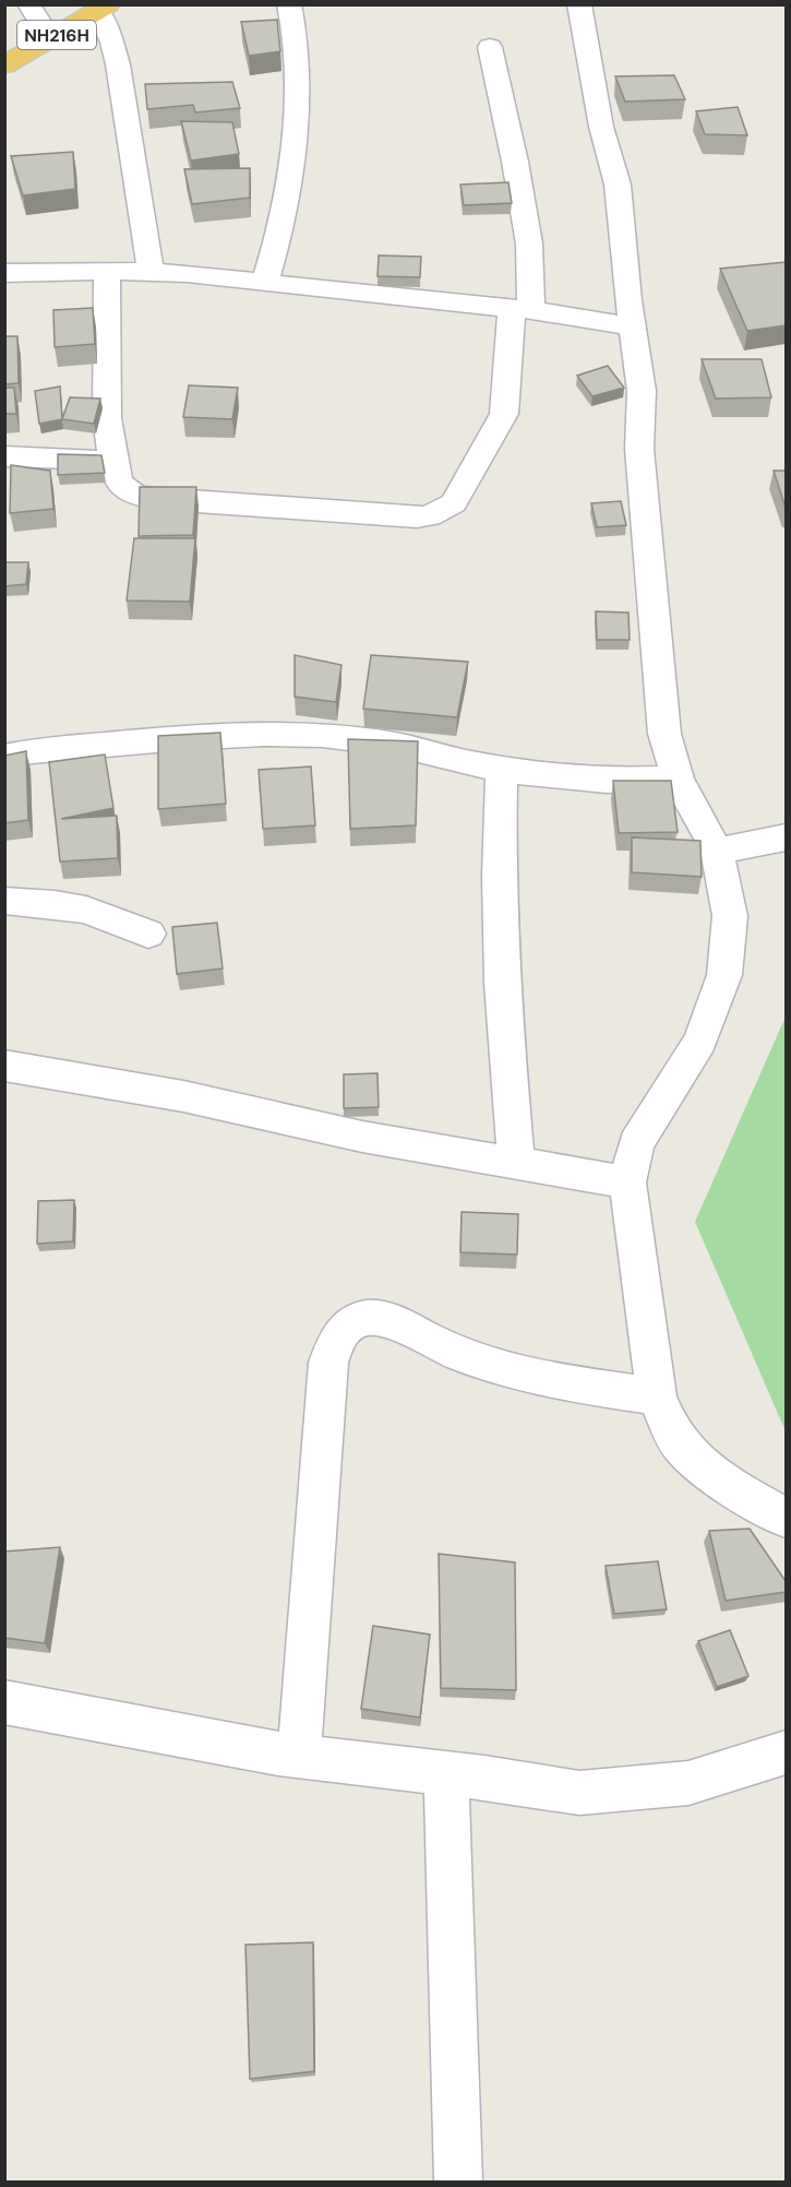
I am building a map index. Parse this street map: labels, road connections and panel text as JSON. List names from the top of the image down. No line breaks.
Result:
{"streets":{"highway":["NH216H"]}}
